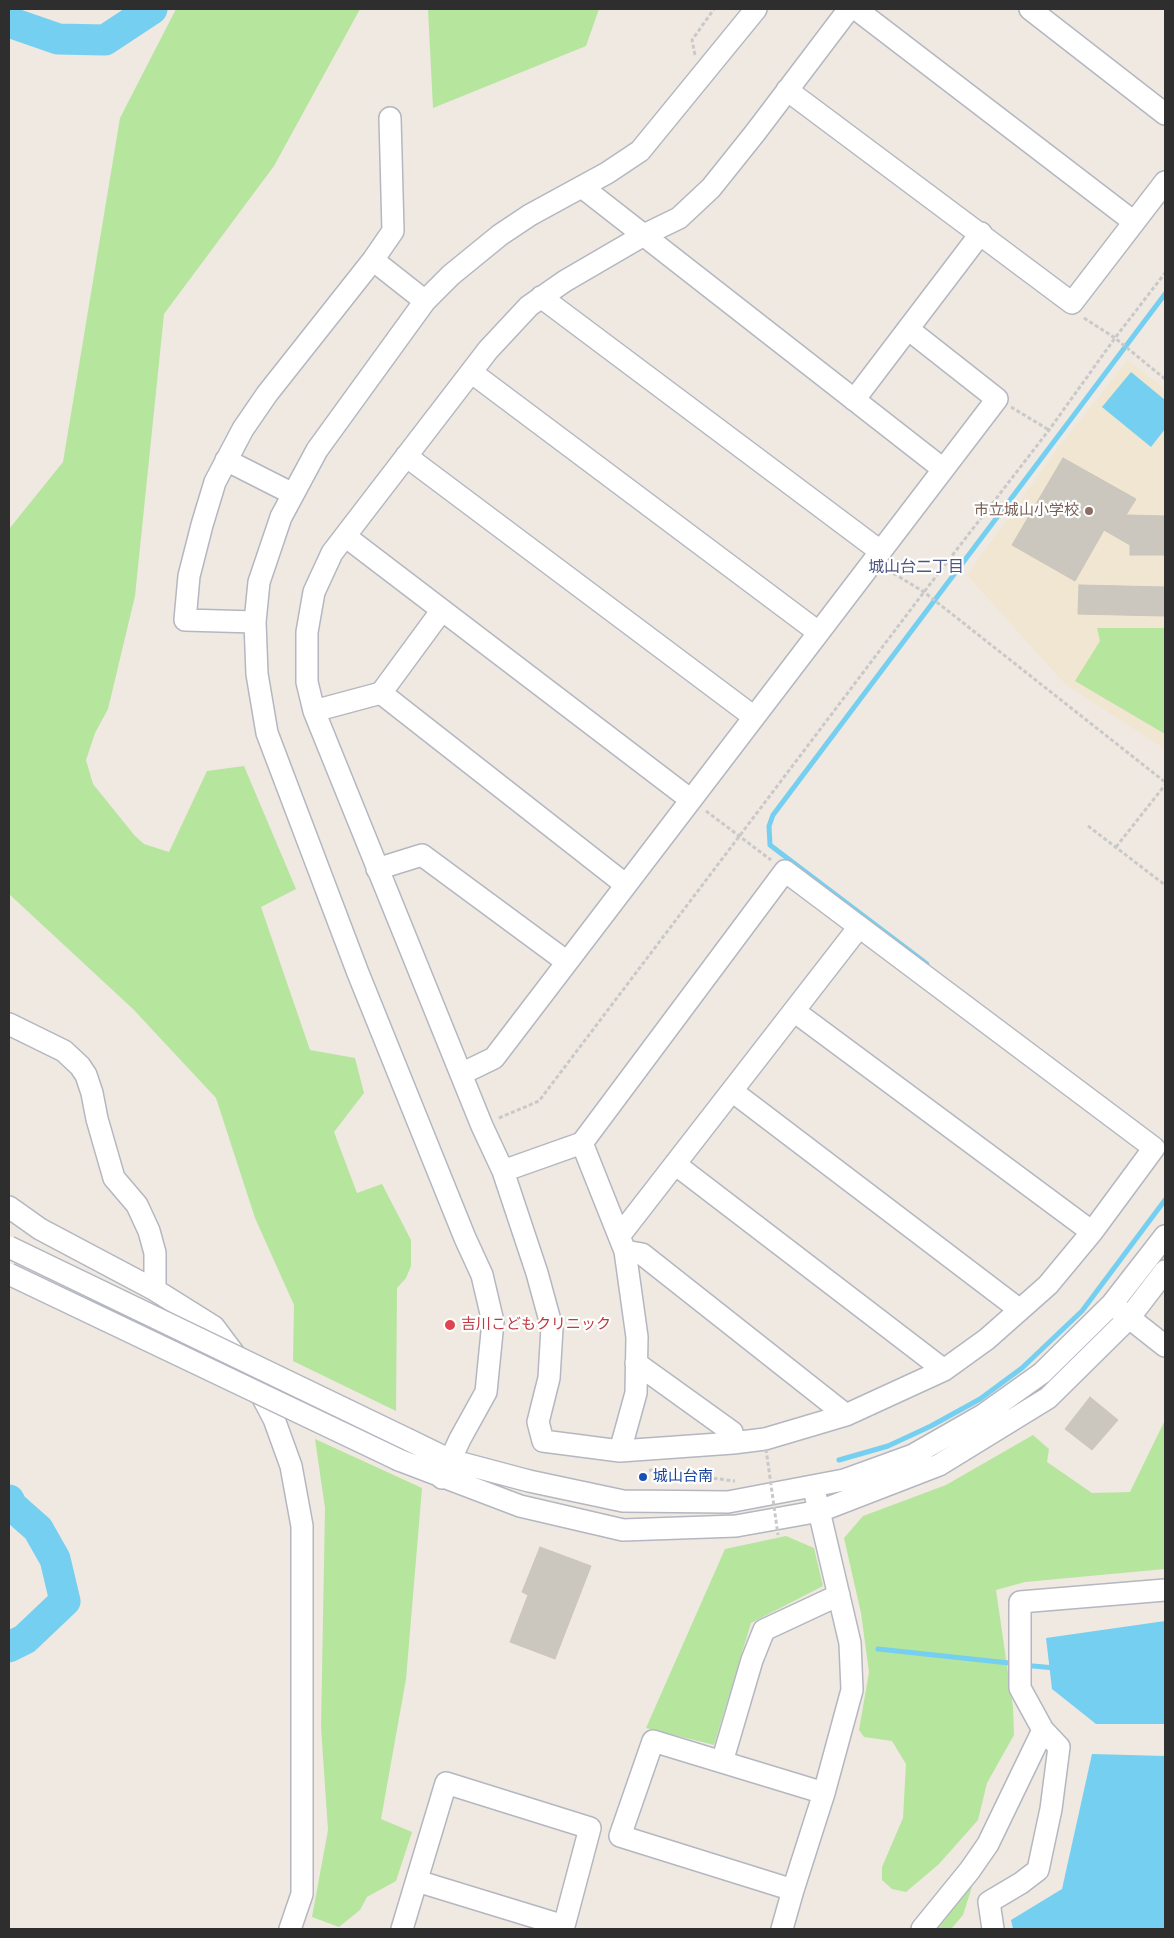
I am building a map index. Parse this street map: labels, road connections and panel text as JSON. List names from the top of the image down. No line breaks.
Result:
{"districts":["城山台二丁目"],"places":["市立城山小学校","吉川こどもクリニック","城山台南"]}
